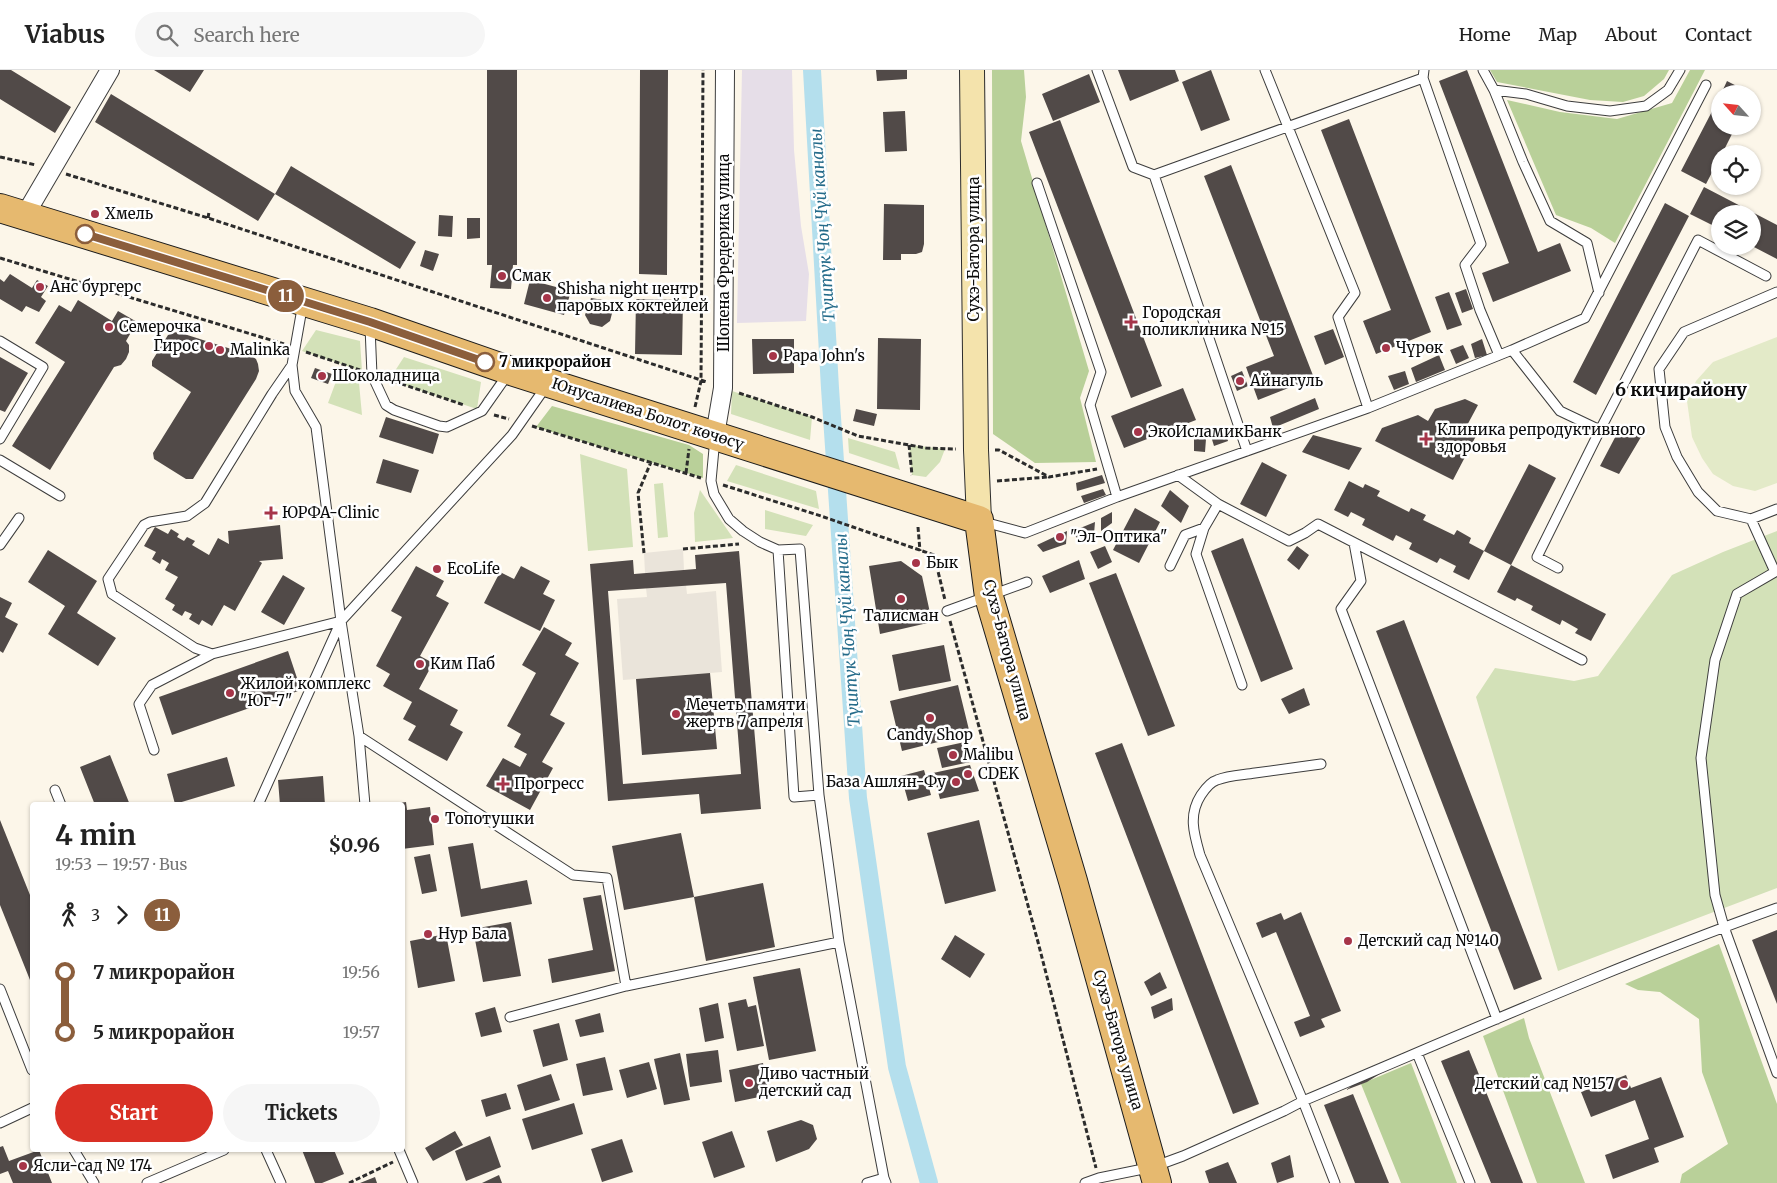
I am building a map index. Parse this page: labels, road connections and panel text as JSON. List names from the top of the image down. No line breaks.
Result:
{"streets":{"main road":["Сухэ-Батора улица","Юнусалиева Болот көчөсү"],"street":["Шопена Фредерика улица"]},"crossings":[["Сухэ-Батора улица","Юнусалиева Болот көчөсү"],["Шопена Фредерика улица","Юнусалиева Болот көчөсү"]],"districts":["6 кичирайону"],"water":["Түштүк Чоң Чүй каналы"],"places":{"other":["Хмель","Смак","Анс бургерс","Shisha night центр паровых коктейлей","Семерочка","Гирос","Чүрөк","Malinka","Papa John's","7 микрорайон","Шоколадница","Айнагуль","ЭкоИсламикБанк","\"Эл-Оптика\"","Бык","EcoLife","Талисман","Ким Паб","Жилой комплекс \"Юг-7\"","Мечеть памяти жертв 7 апреля","Candy Shop","Malibu","CDEK","База Ашлян-Фу","Топотушки","Нур Бала","Детский сад №140","Диво частный детский сад","Детский сад №157","Ясли-сад № 174"],"health":["Городская поликлиника №15","Клиника репродуктивного здоровья","ЮРФА-Clinic","Прогресс"]},"lines":["bus line 11"],"north":"top left","page":{"header":"Viabus","search":"Search here","nav":["Home","Map","About","Contact"],"on_map":"11","heading":["4 min","19:53 – 19:57 · Bus","$0.96"],"legs":["3","11"],"list":[{"name":"7 микрорайон","value":"19:56"},{"name":"5 микрорайон","value":"19:57"}],"buttons":["Start","Tickets"]}}
